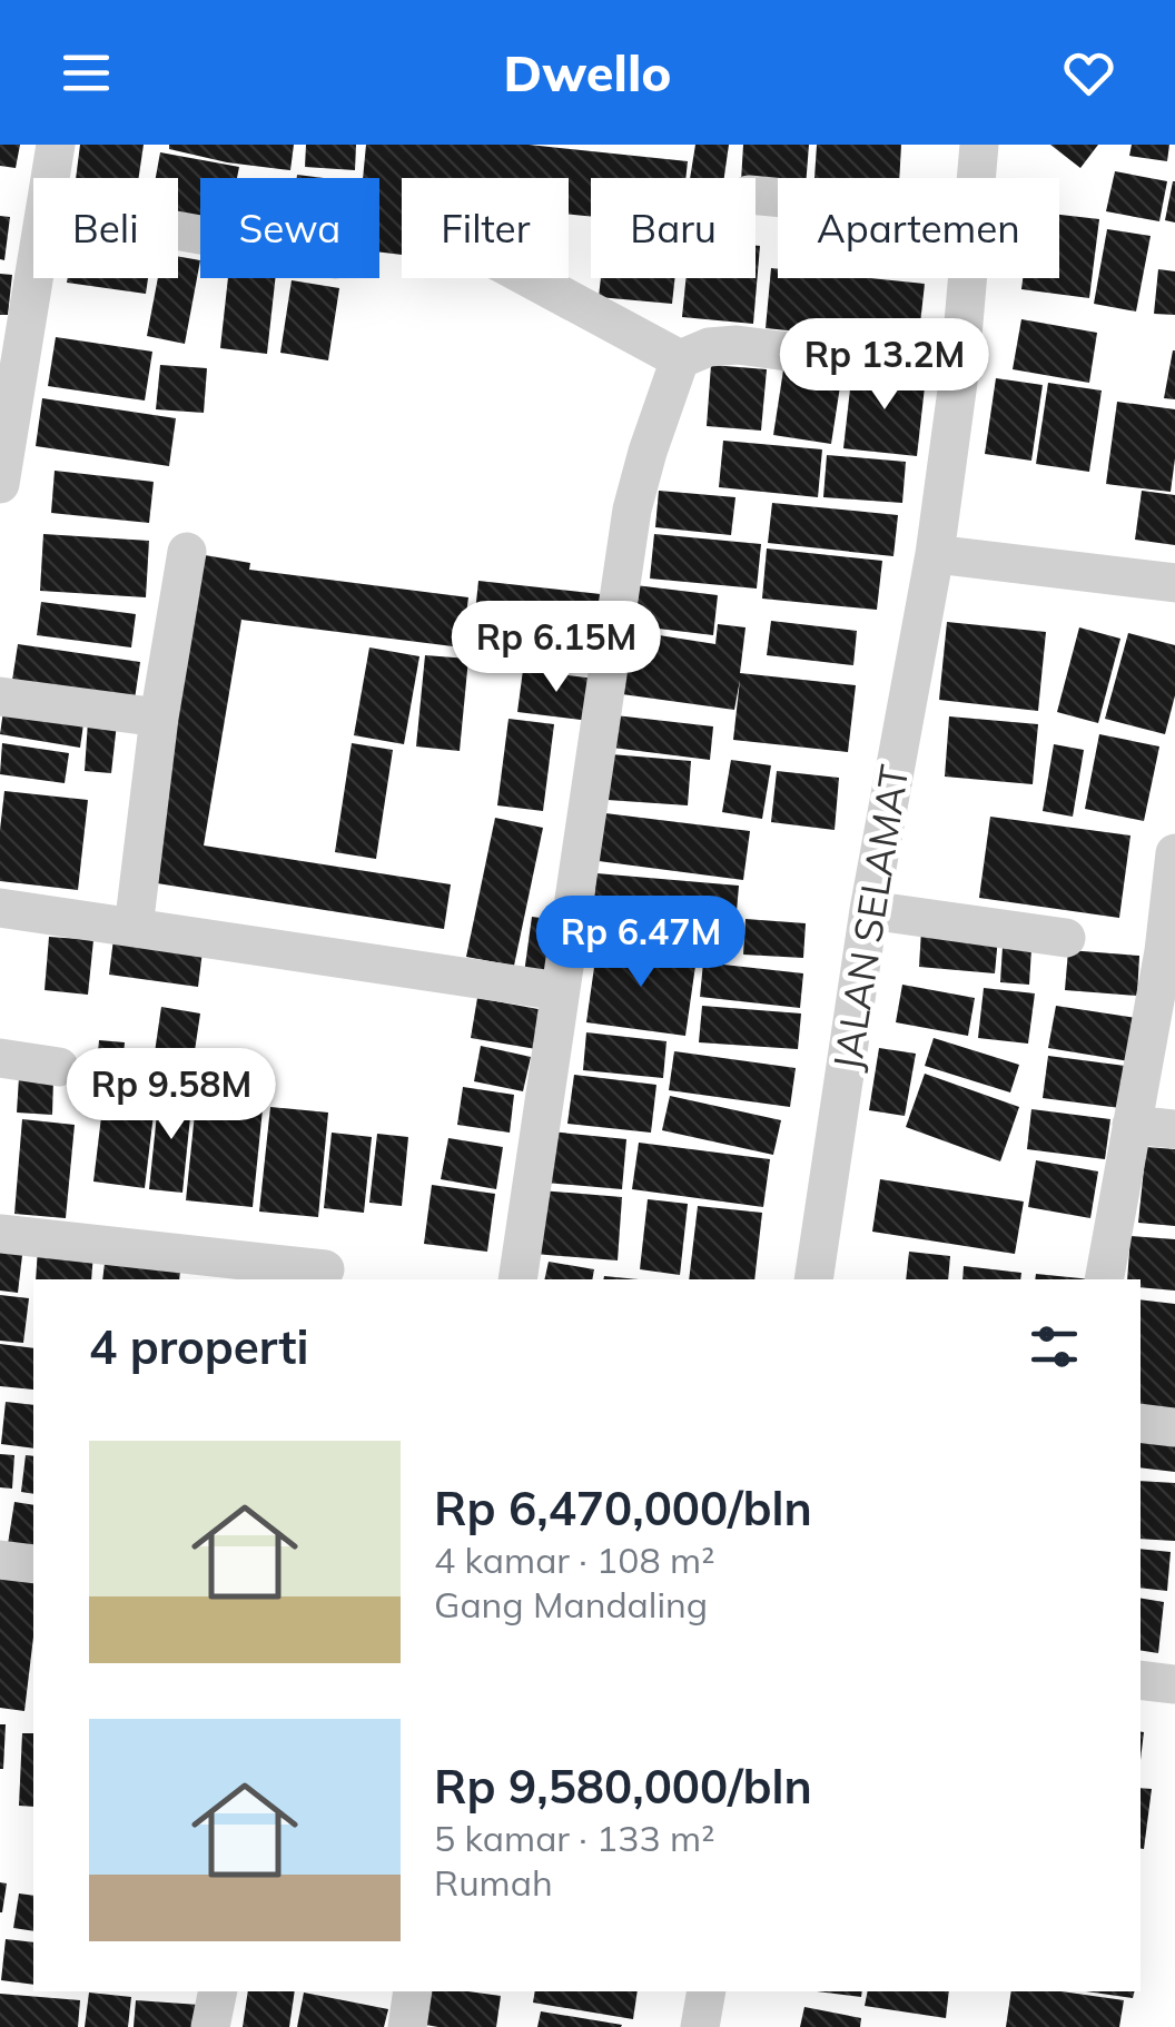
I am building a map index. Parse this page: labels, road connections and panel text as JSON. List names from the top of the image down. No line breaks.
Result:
{"streets":{"street":["JALAN SELAMAT"]},"page":{"header":"Dwello","chip":["Beli","Sewa","Filter","Baru","Apartemen"],"price":["Rp 13.2M","Rp 6.15M","Rp 6.47M","Rp 9.58M"],"heading":"4 properti","list":[{"name":"Rp 6,470,000/bln","note":"4 kamar · 108 m² · Gang Mandaling"},{"name":"Rp 9,580,000/bln","note":"5 kamar · 133 m² · Rumah"}]}}
